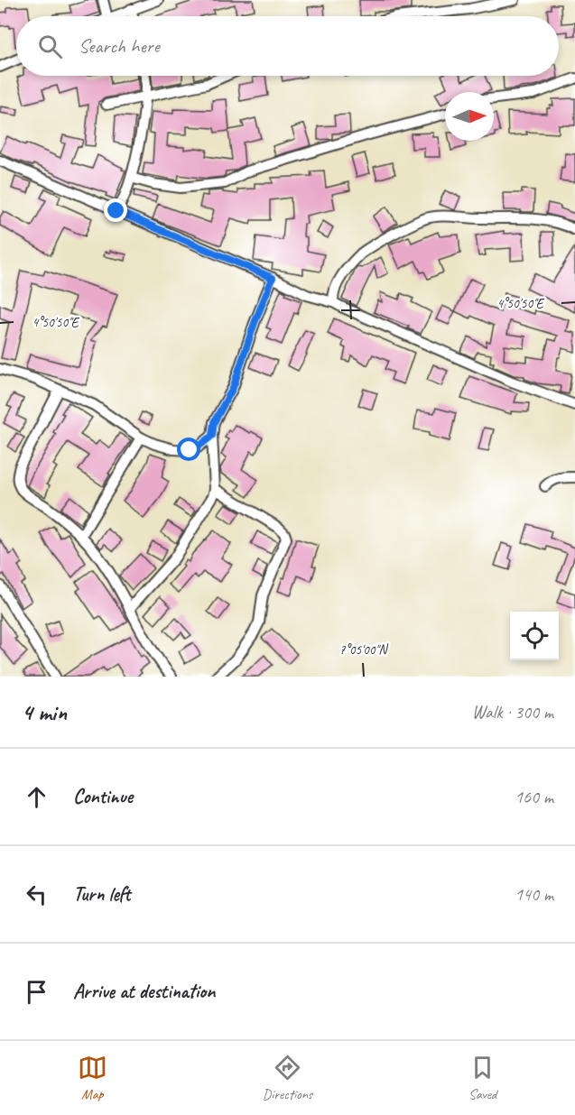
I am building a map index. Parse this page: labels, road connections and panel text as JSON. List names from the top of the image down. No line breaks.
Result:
{"north":"right","page":{"search":"Search here","heading":["4 min","Walk · 300 m"],"list":[["Continue","160 m"],["Turn left","140 m"],"Arrive at destination"],"nav":["Map","Directions","Saved"]},"coordinates":["4°50'50\"E","7°05'00\"N"]}
